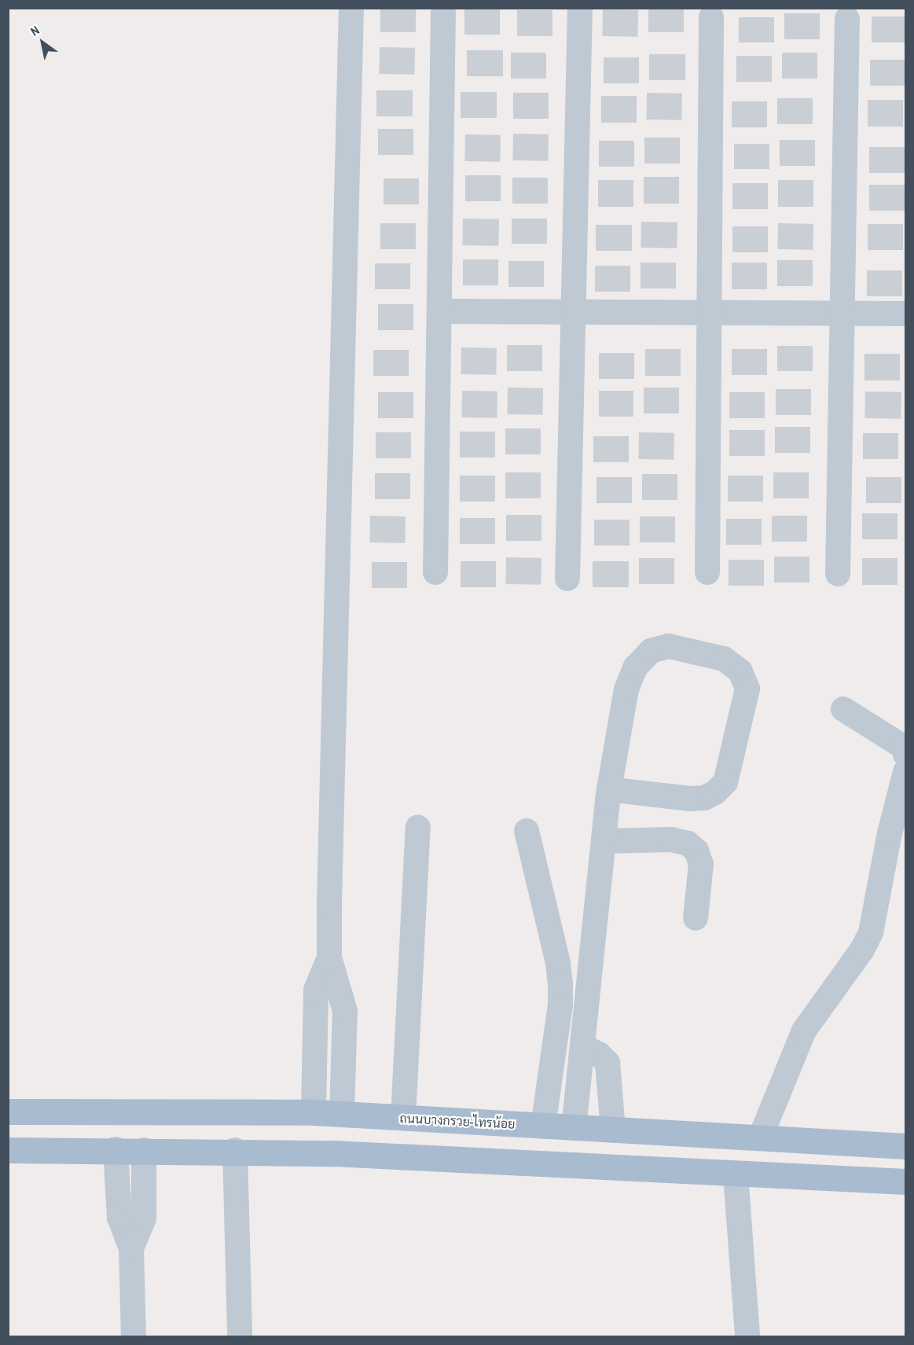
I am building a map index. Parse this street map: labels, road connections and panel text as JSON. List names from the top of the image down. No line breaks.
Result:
{"streets":{"main road":["ถนนบางกรวย-ไทรน้อย"]},"north":"top left"}
